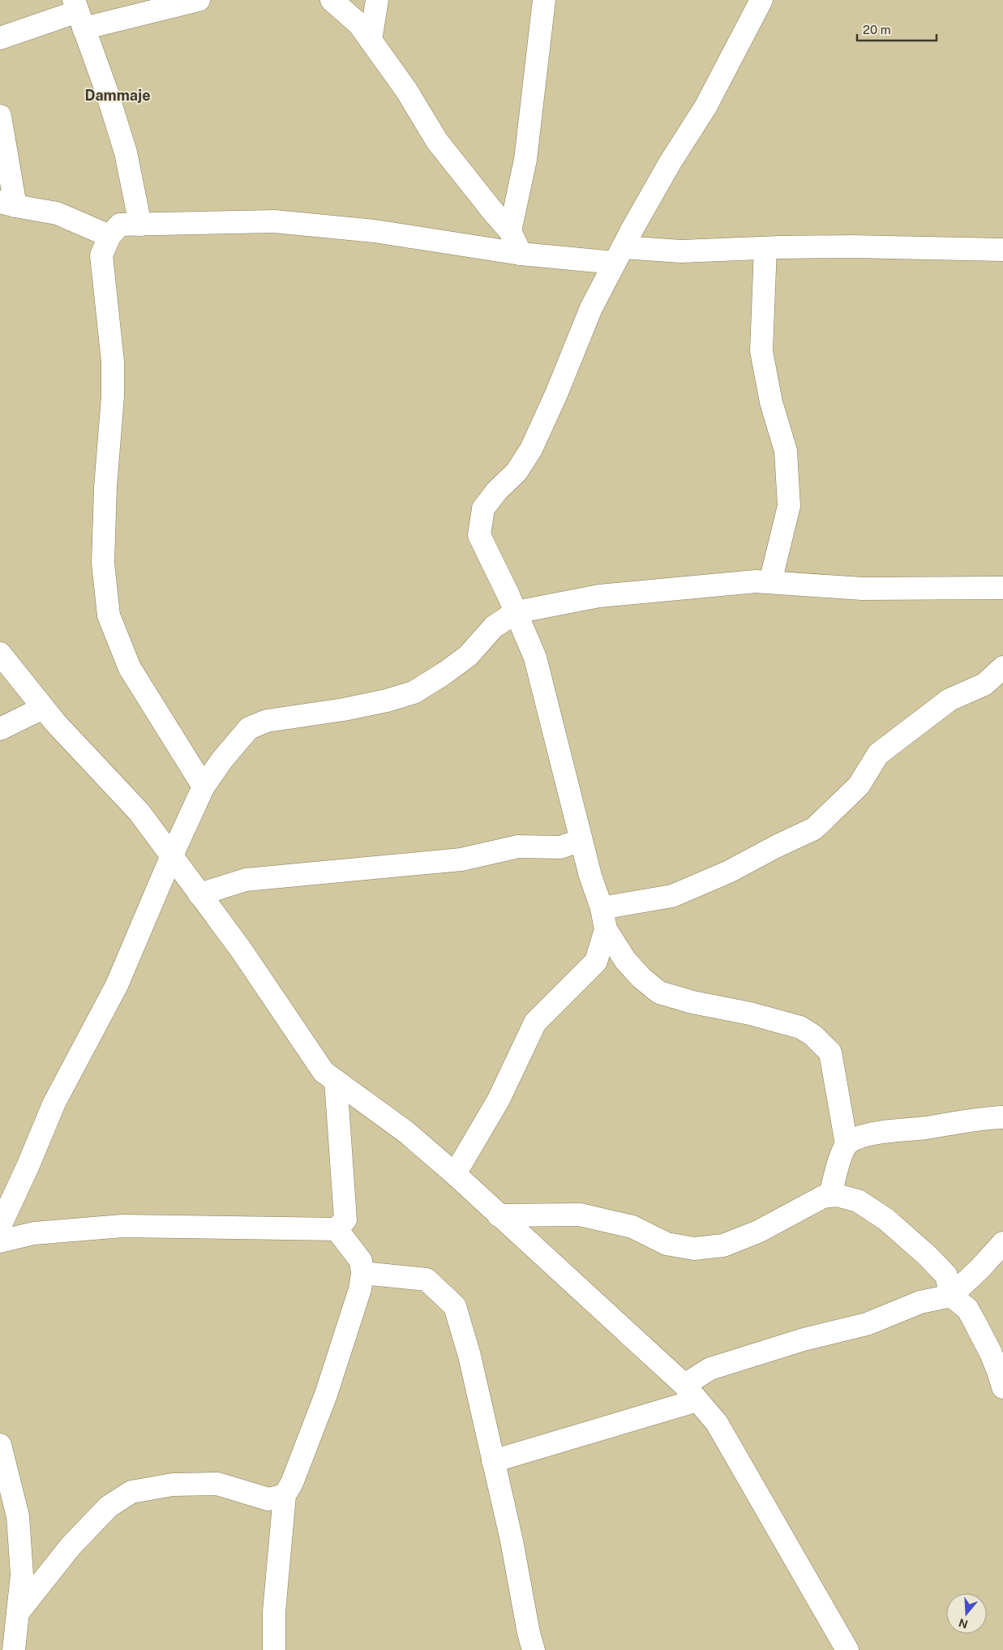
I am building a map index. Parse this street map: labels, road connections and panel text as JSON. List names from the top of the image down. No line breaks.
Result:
{"districts":["Dammaje"],"scale_bar":"20 m","north":"bottom"}
